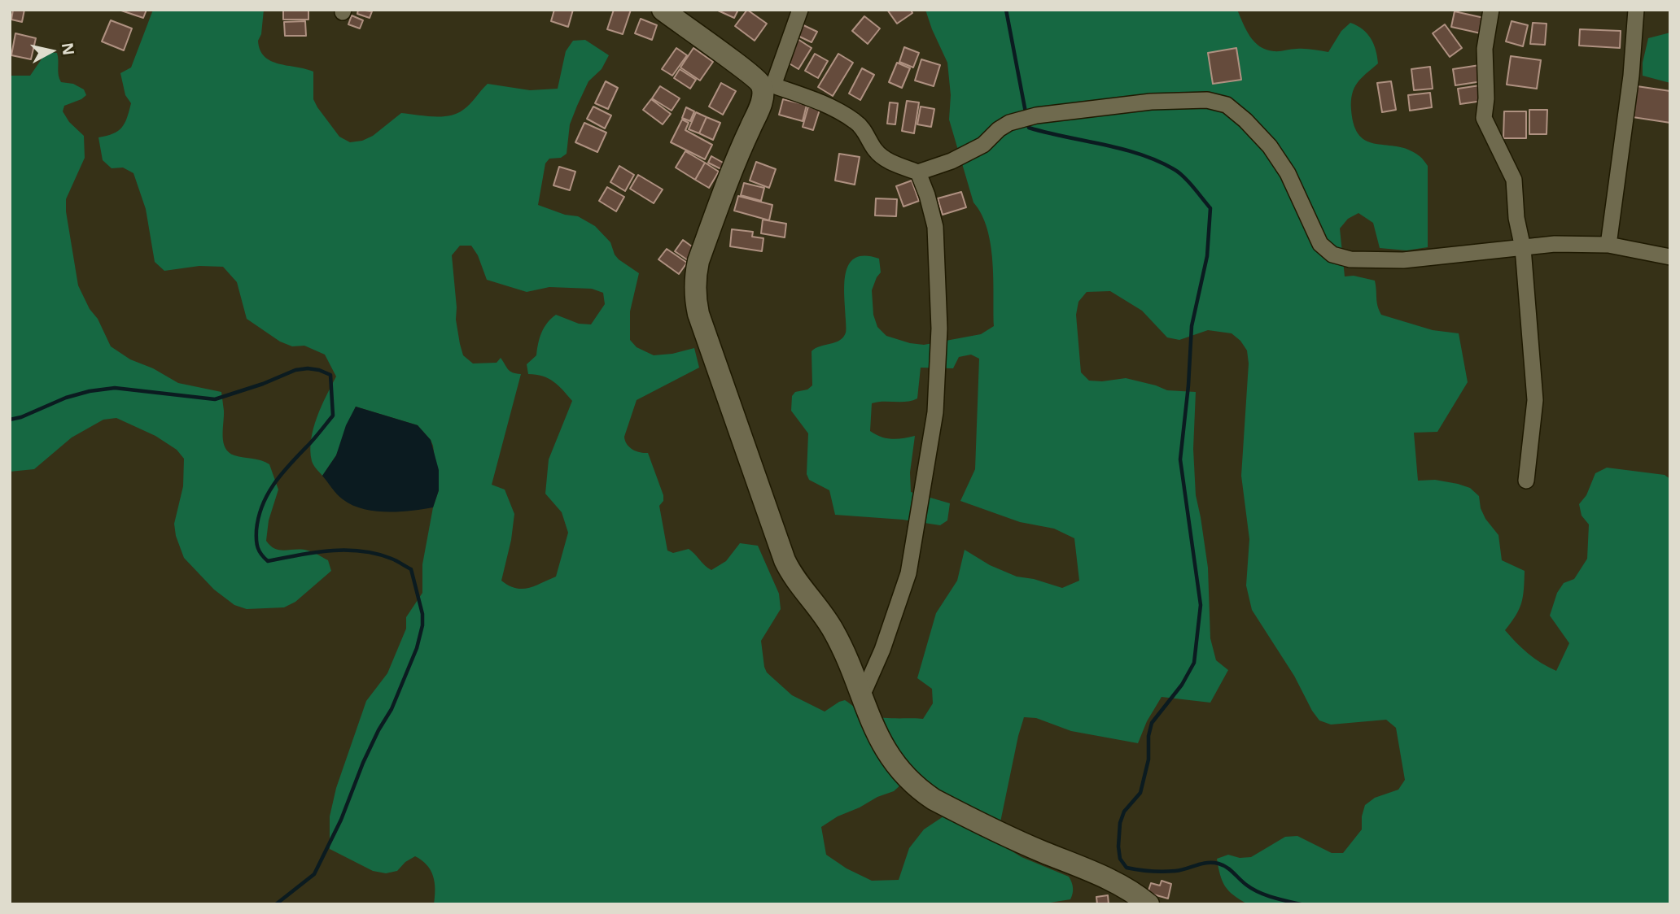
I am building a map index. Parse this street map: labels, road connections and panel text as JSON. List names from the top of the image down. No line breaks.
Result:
{"north":"right"}
